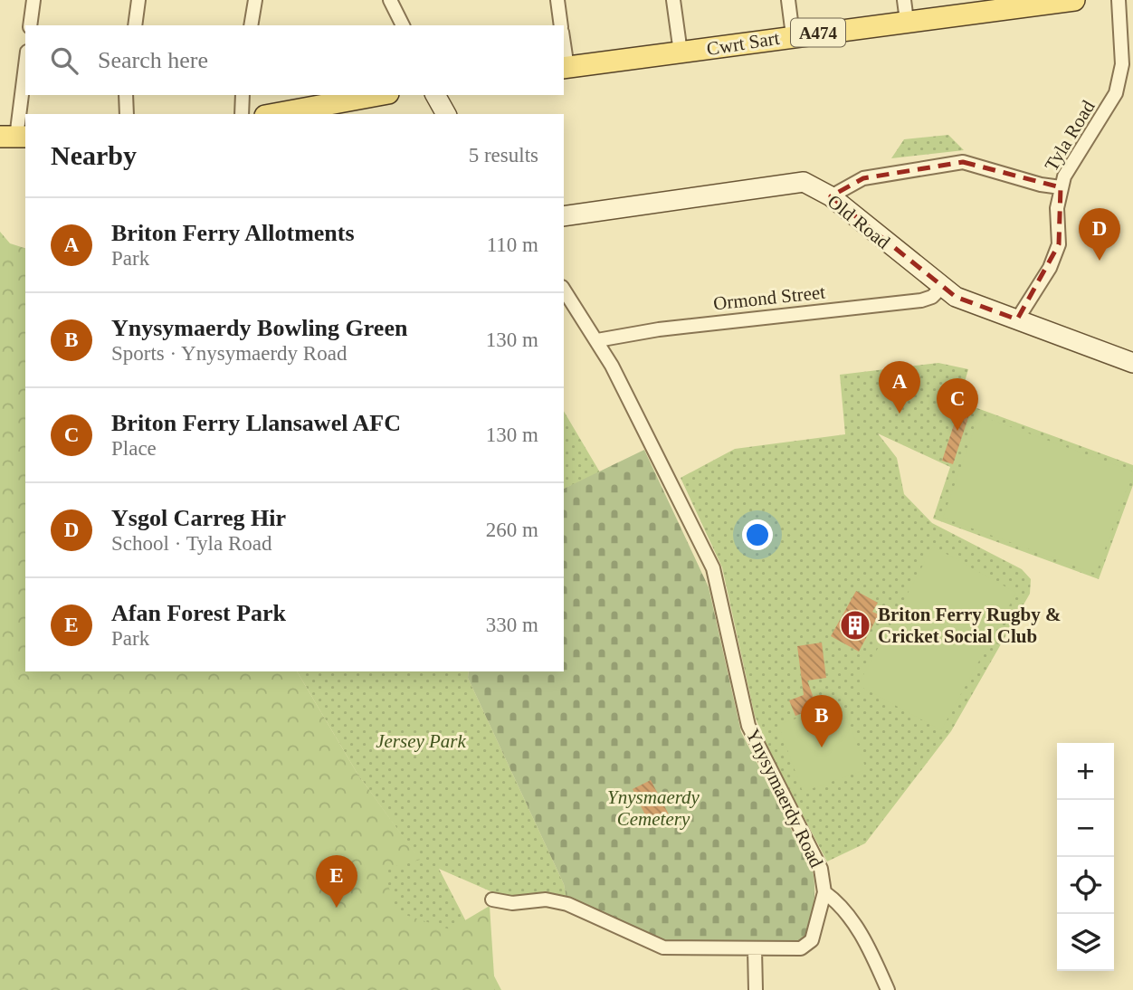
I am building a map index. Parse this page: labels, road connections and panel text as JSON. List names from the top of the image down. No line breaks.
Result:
{"streets":{"main road":["A474","Cwrt Sart"],"street":["Tyla Road","Old Road","Ormond Street","Ynysymaerdy Road"]},"crossings":[["Tyla Road","Old Road"],["Old Road","Ormond Street"],["Ormond Street","Ynysymaerdy Road"]],"parks":["Jersey Park","Ynysmaerdy Cemetery"],"places":{"building":["Briton Ferry Rugby & Cricket Social Club"]},"page":{"search":"Search here","heading":["Nearby","5 results"],"list":[{"mark":"A","name":"Briton Ferry Allotments","note":"Park","value":"110 m"},{"mark":"B","name":"Ynysymaerdy Bowling Green","note":"Sports · Ynysymaerdy Road","value":"130 m"},{"mark":"C","name":"Briton Ferry Llansawel AFC","note":"Place","value":"130 m"},{"mark":"D","name":"Ysgol Carreg Hir","note":"School · Tyla Road","value":"260 m"},{"mark":"E","name":"Afan Forest Park","note":"Park","value":"330 m"}],"pins":["D","A","C","B","E"],"map_buttons":["+","−"]}}
